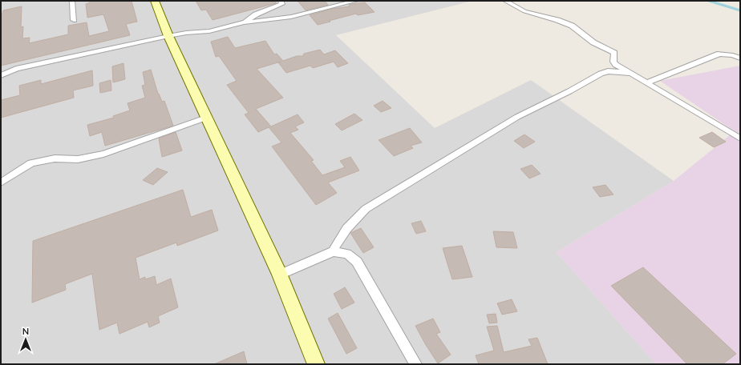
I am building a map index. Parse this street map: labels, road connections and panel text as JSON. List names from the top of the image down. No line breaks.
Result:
{"north":"top"}
